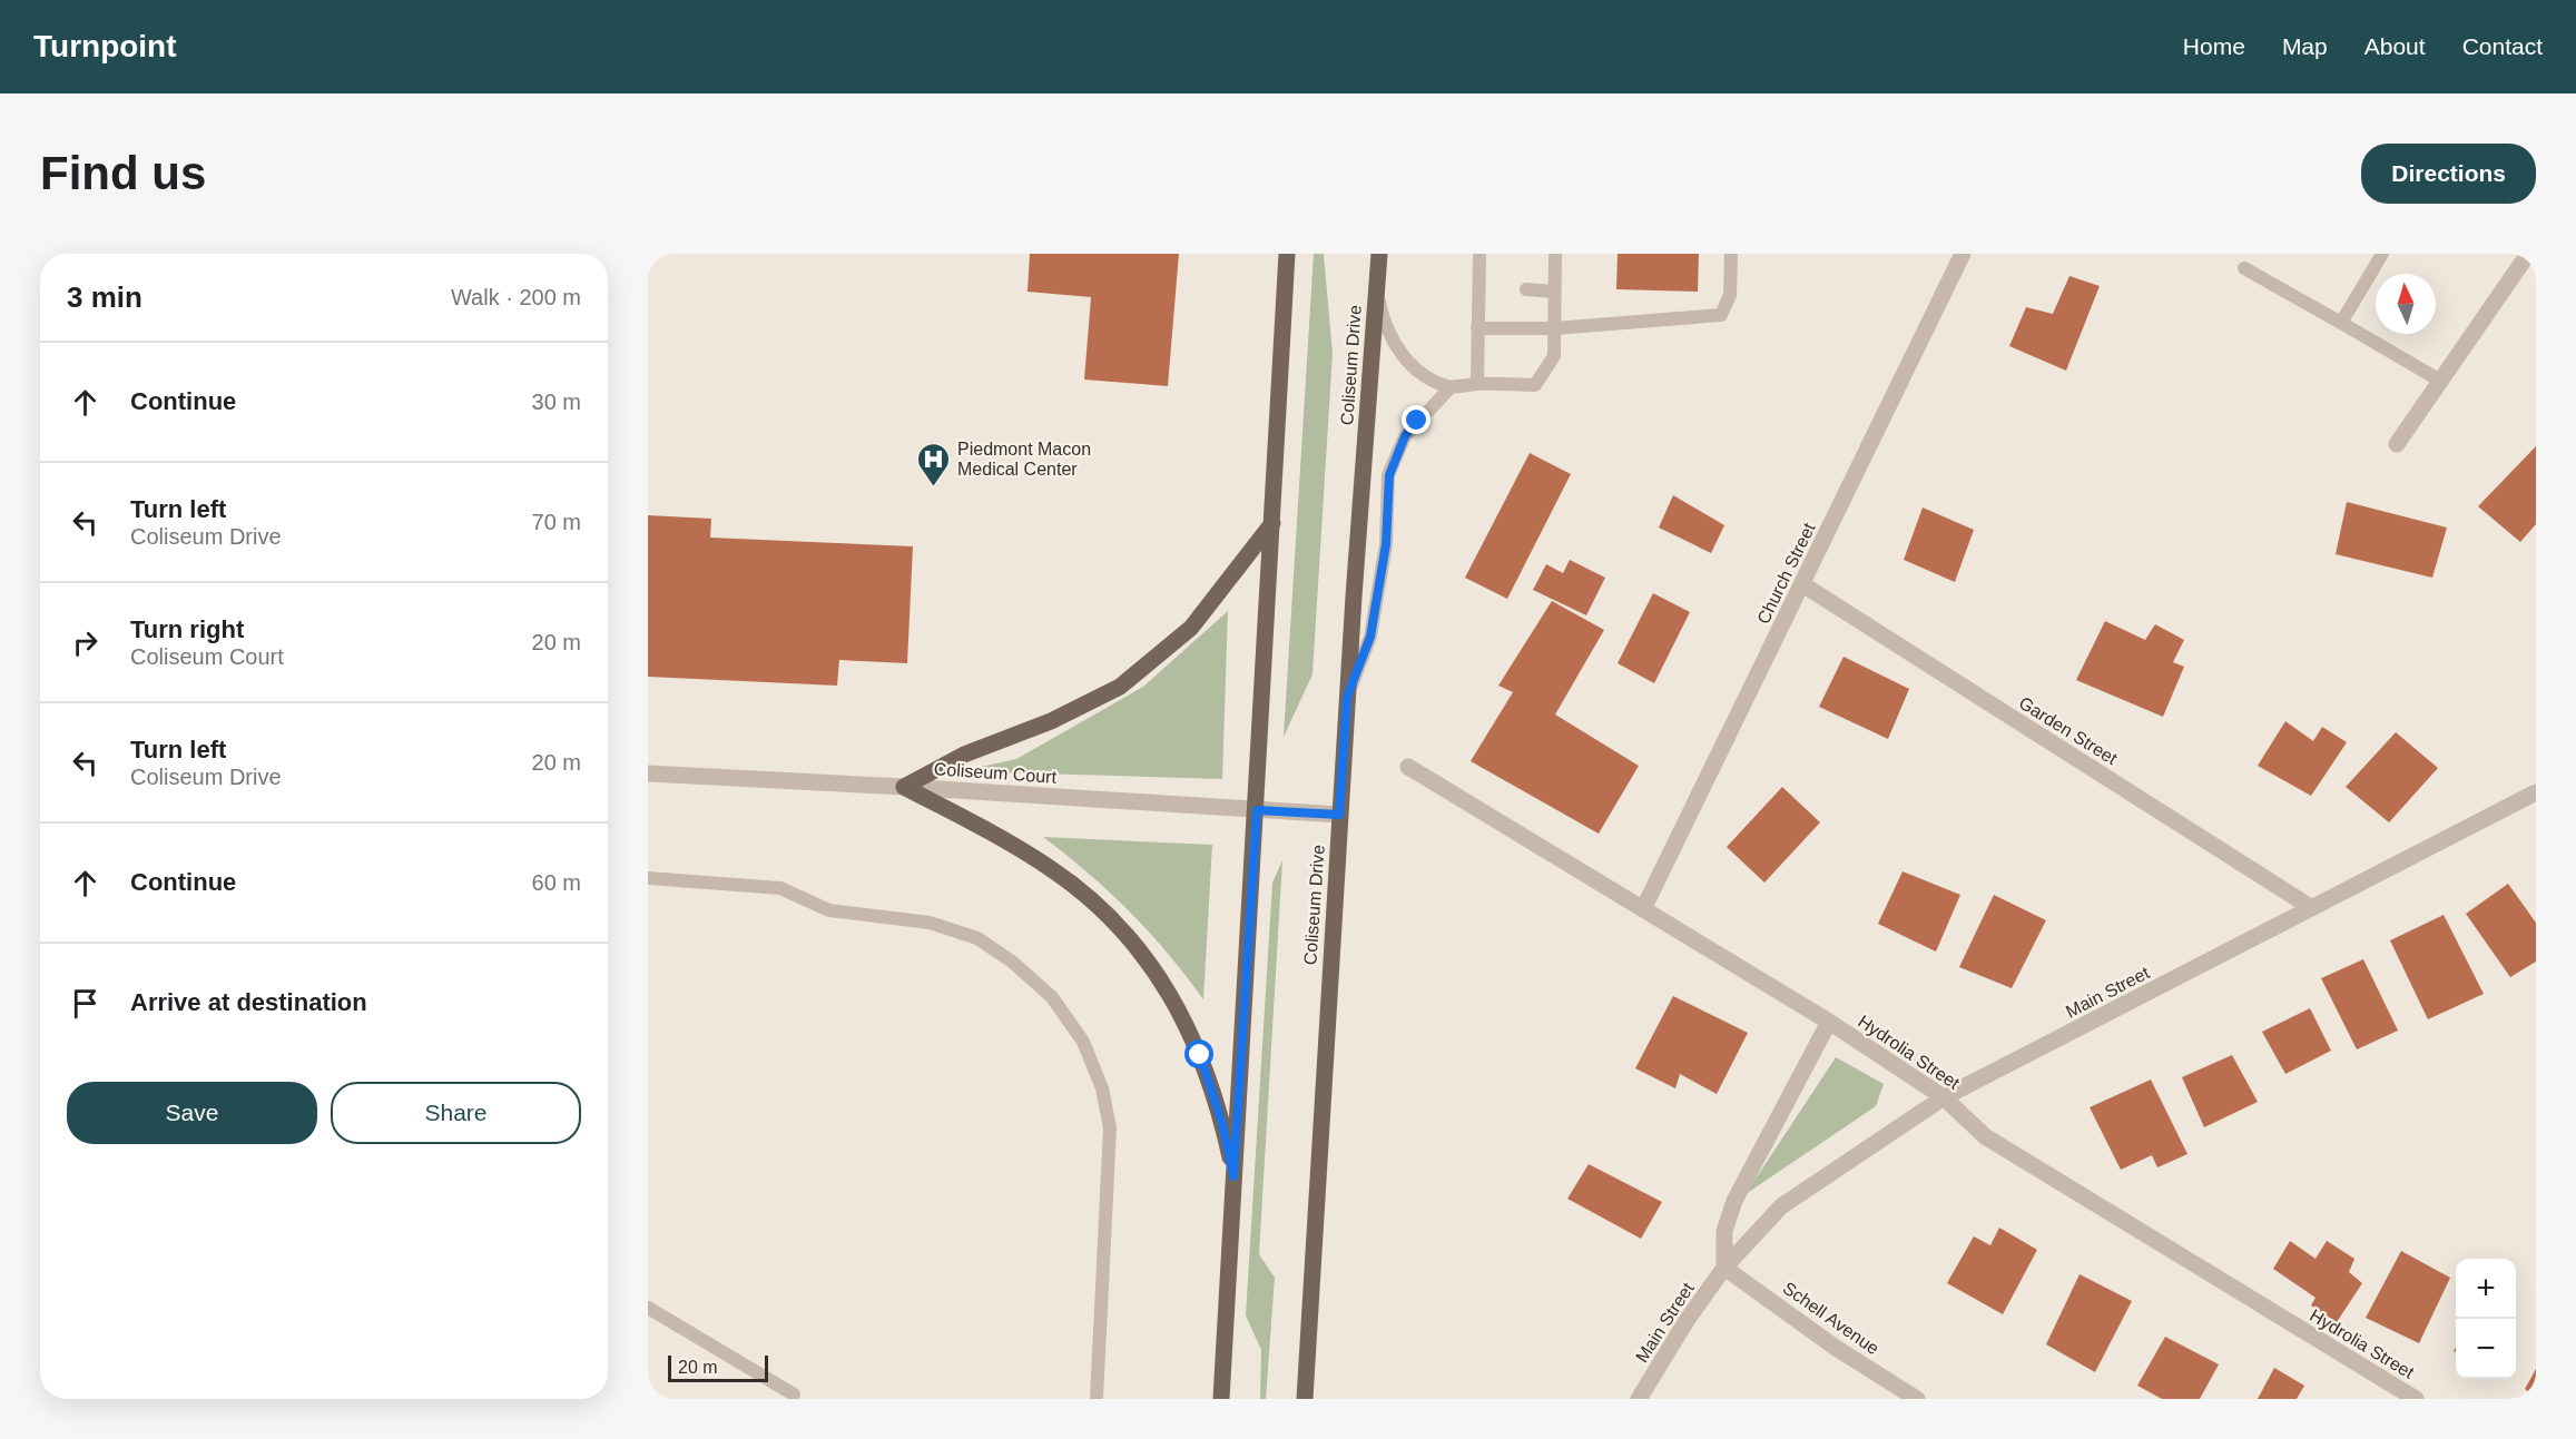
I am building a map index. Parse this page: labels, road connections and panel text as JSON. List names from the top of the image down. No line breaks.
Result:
{"streets":{"main road":["Coliseum Drive"],"street":["Church Street","Garden Street","Coliseum Court","Main Street","Hydrolia Street","Schell Avenue"]},"crossings":[["Coliseum Drive","Coliseum Court"],["Church Street","Garden Street"],["Church Street","Hydrolia Street"],["Garden Street","Main Street"],["Main Street","Hydrolia Street"],["Main Street","Schell Avenue"]],"places":{"hospital":["Piedmont Macon Medical Center"]},"scale_bar":"20 m","north":"top","page":{"header":"Turnpoint","nav":["Home","Map","About","Contact"],"buttons":["Directions",["Save","Share"]],"title":"Find us","heading":["3 min","Walk · 200 m"],"list":[["Continue","30 m"],["Turn left","Coliseum Drive","70 m"],["Turn right","Coliseum Court","20 m"],["Turn left","Coliseum Drive","20 m"],["Continue","60 m"],"Arrive at destination"],"map_buttons":["+","−"],"scale":"20 m"}}
